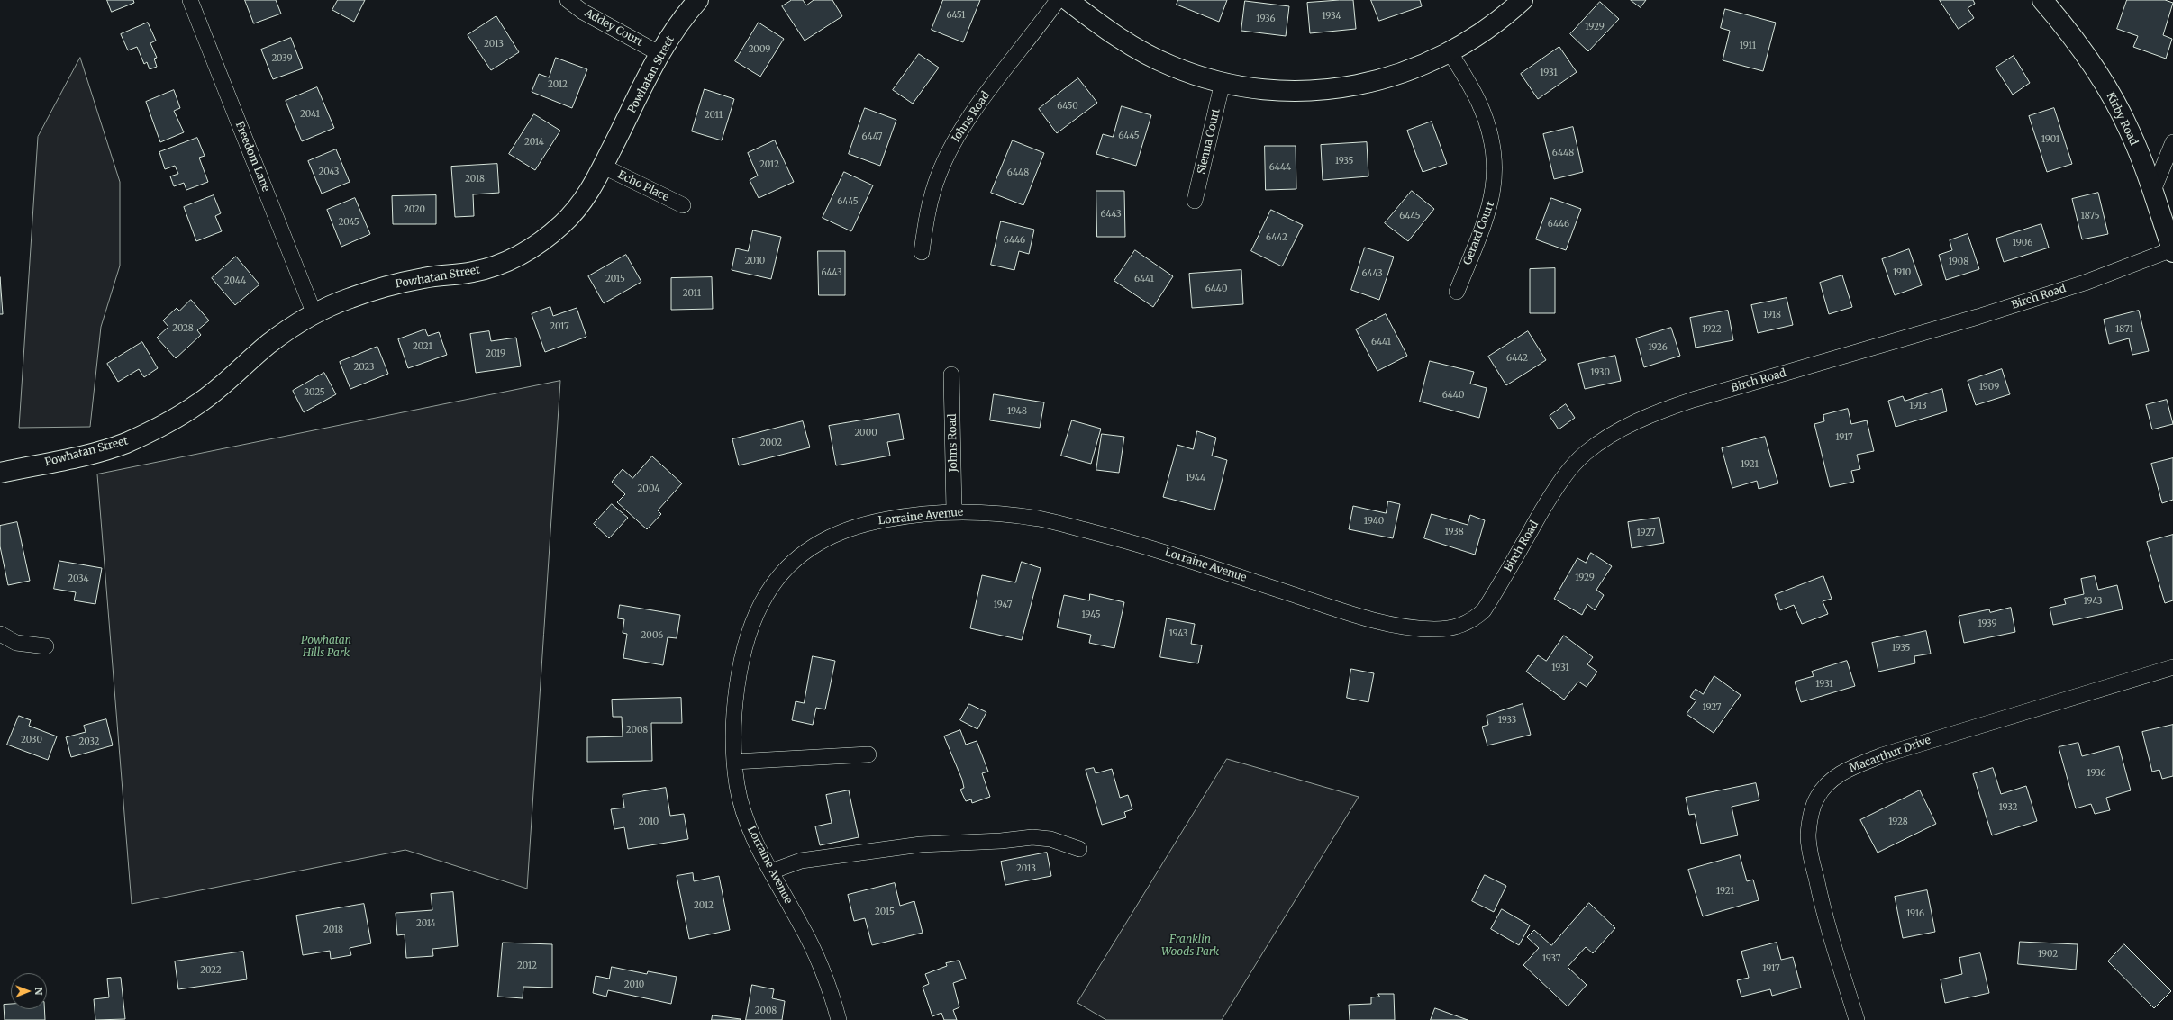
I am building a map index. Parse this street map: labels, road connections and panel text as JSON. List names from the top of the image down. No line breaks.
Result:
{"streets":{"street":["Addey Court","Powhatan Street","Johns Road","Kirby Road","Sienna Court","Freedom Lane","Echo Place","Gerard Court","Birch Road","Lorraine Avenue","Macarthur Drive"]},"crossings":[["Addey Court","Powhatan Street"],["Powhatan Street","Freedom Lane"],["Powhatan Street","Echo Place"],["Johns Road","Lorraine Avenue"],["Kirby Road","Birch Road"],["Birch Road","Lorraine Avenue"]],"parks":["Powhatan Hills Park","Franklin Woods Park"],"house_numbers":["6451","1934","1936","1929","2013","1911","2009","2039","1931","2012","6450","2041","2011","6445","6447","1901","2014","6448","1935","2012","6444","2043","6448","2018","6445","2020","6443","6445","1875","2045","6446","6442","6446","1906","2010","1908","6443","1910","6443","2015","6441","2044","6440","2011","1918","2017","2028","1922","1871","6441","2021","1926","2019","6442","2023","1930","1909","2025","6440","1913","1948","2000","1917","2002","1921","1944","2004","1940","1938","1927","1929","2034","1943","1947","1945","1939","1943","2006","1935","1931","1931","1927","1933","2008","2030","2032","1936","1932","2010","1928","2013","1921","2012","2015","1916","2014","2018","1902","1937","2012","1917","2022","2010","2008"],"north":"right"}
